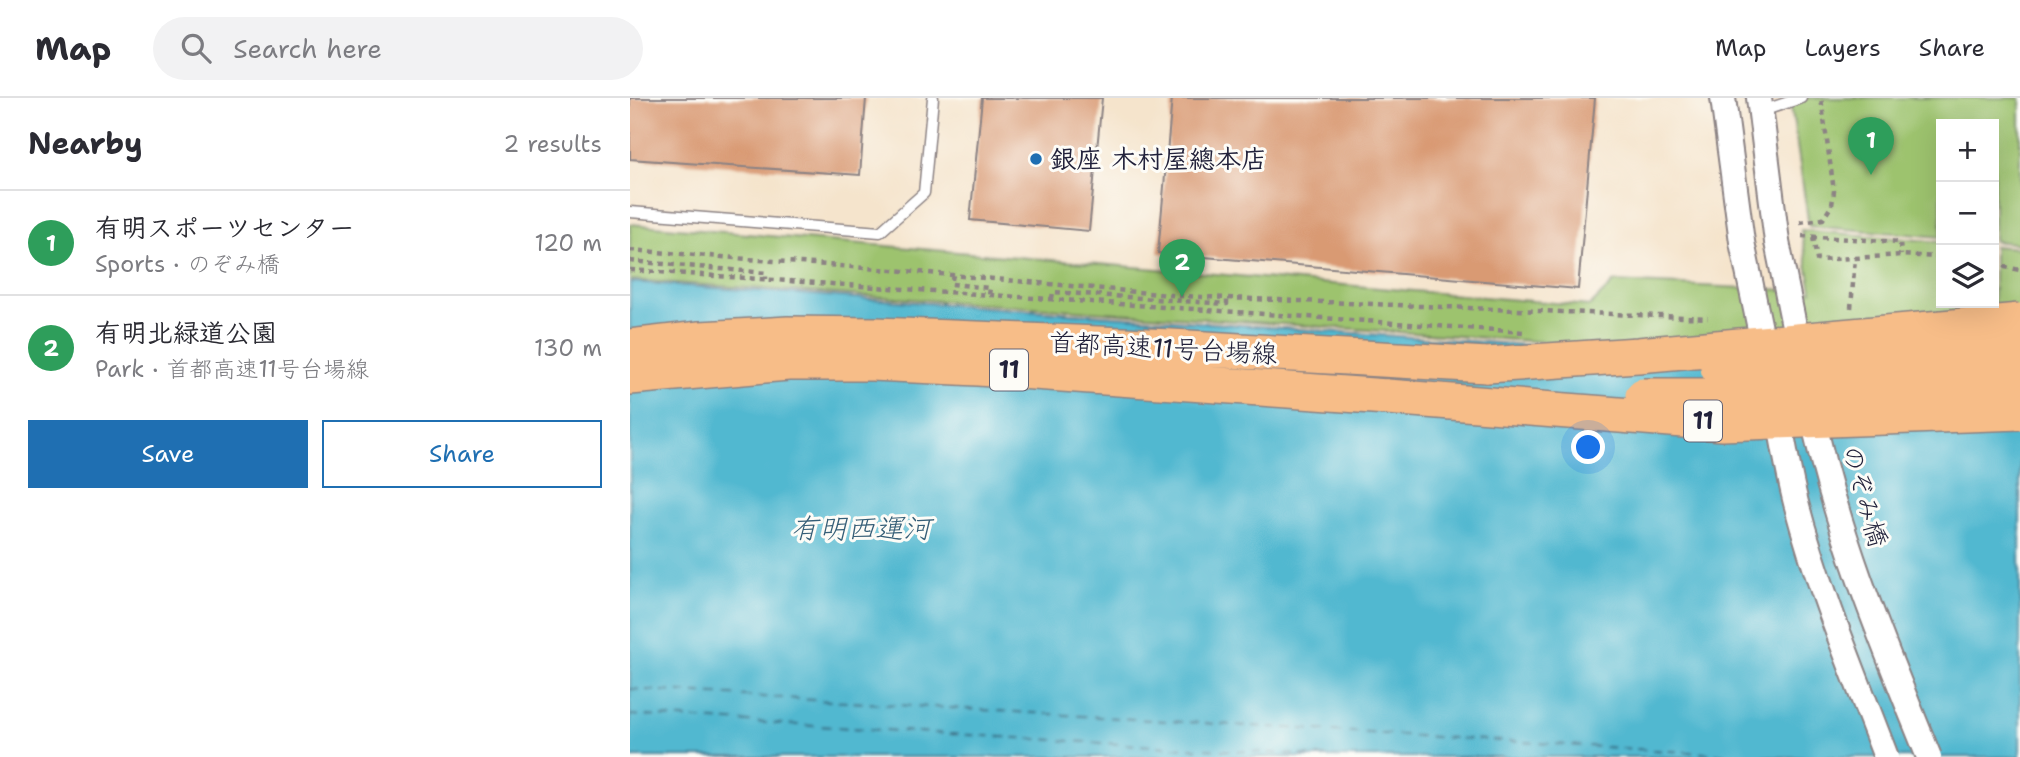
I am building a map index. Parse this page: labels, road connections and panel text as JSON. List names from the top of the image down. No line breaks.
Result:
{"streets":{"highway":["首都高速11号台場線","11"],"street":["のぞみ橋"]},"crossings":[["首都高速11号台場線","11"]],"water":["有明西運河"],"places":["銀座 木村屋總本店"],"page":{"header":"Map","search":"Search here","nav":["Map","Layers","Share"],"heading":["Nearby","2 results"],"pins":["1","2"],"map_buttons":["+","−"],"list":[{"mark":"1","name":"有明スポーツセンター","note":"Sports · のぞみ橋","value":"120 m"},{"mark":"2","name":"有明北緑道公園","note":"Park · 首都高速11号台場線","value":"130 m"}],"buttons":["Save","Share"]}}
